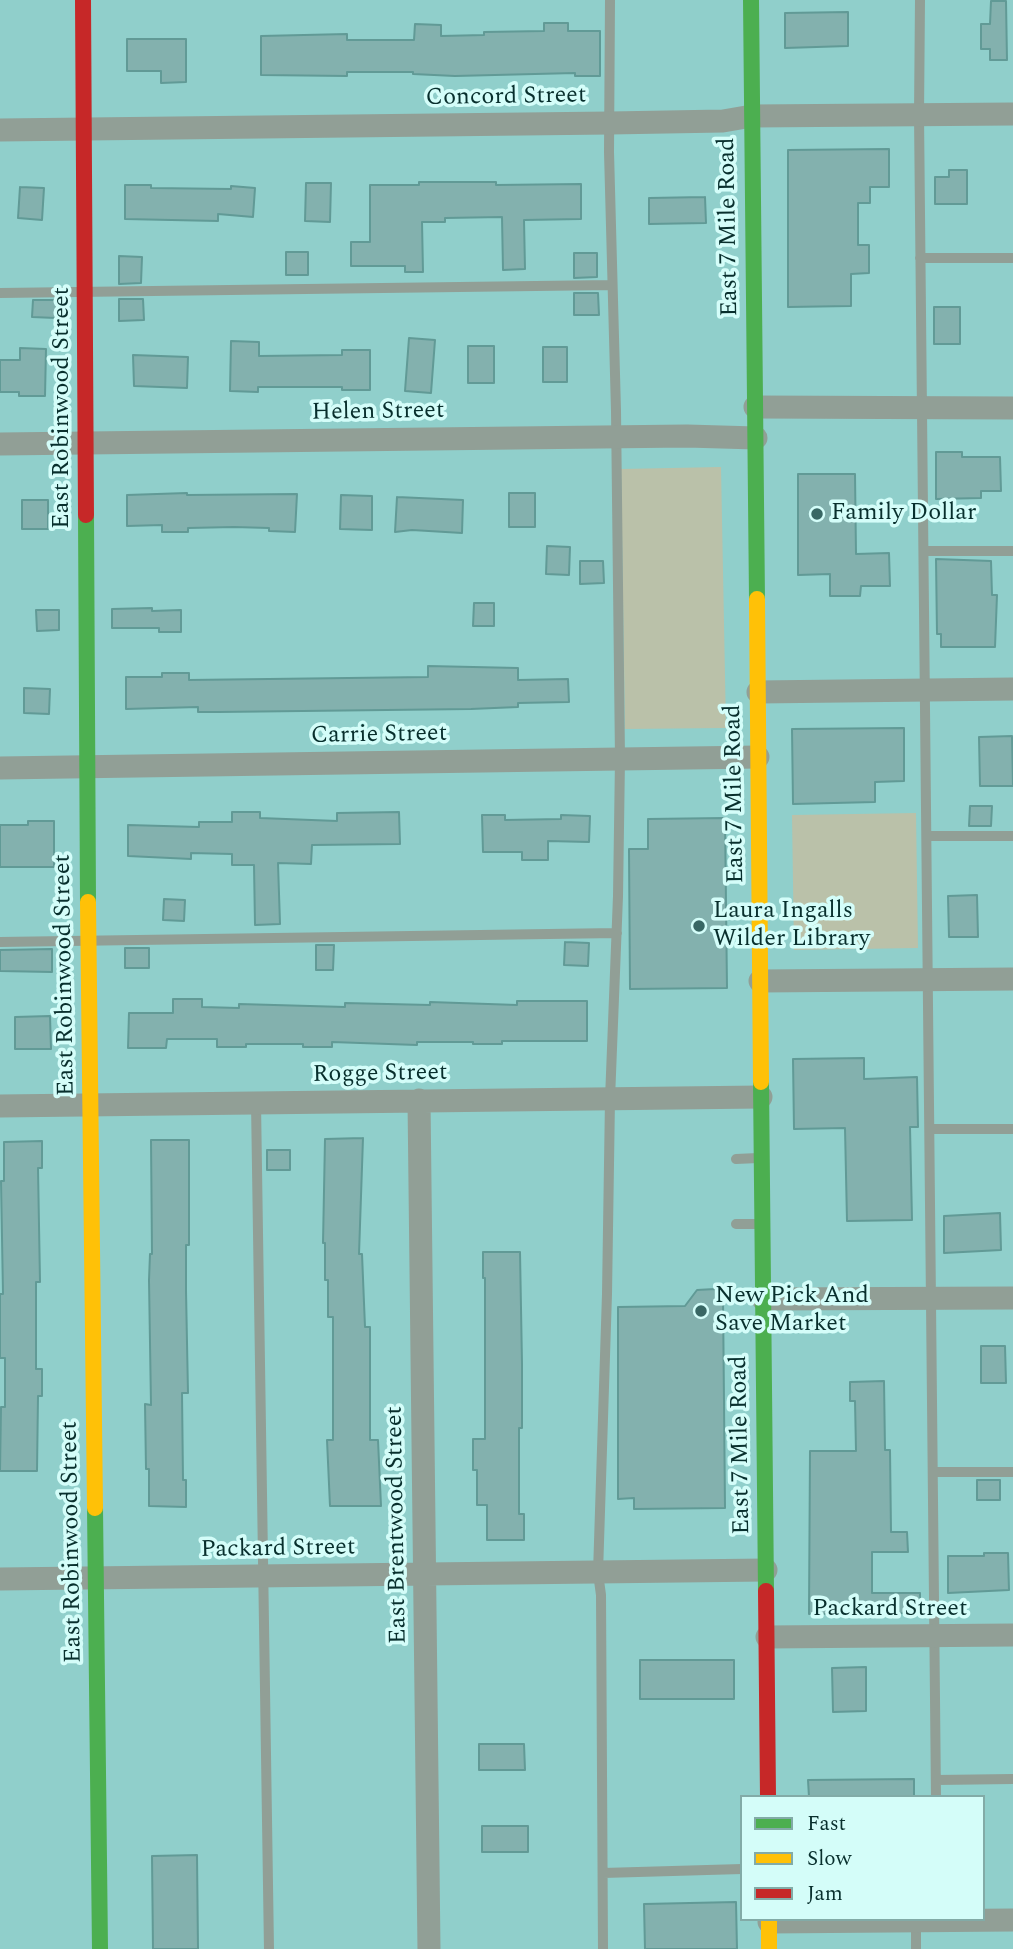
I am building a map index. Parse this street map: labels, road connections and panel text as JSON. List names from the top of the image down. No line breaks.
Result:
{"streets":{"street":["Concord Street","East 7 Mile Road","East Robinwood Street","Helen Street","Carrie Street","Rogge Street","East Brentwood Street","Packard Street"]},"crossings":[["Concord Street","East 7 Mile Road"],["Concord Street","East Robinwood Street"],["East 7 Mile Road","Helen Street"],["East 7 Mile Road","Carrie Street"],["East 7 Mile Road","Rogge Street"],["East 7 Mile Road","Packard Street"],["East Robinwood Street","Helen Street"],["East Robinwood Street","Carrie Street"],["East Robinwood Street","Rogge Street"],["East Robinwood Street","Packard Street"],["Rogge Street","East Brentwood Street"],["East Brentwood Street","Packard Street"]],"places":["Family Dollar","Laura Ingalls Wilder Library","New Pick And Save Market"],"legend":["Fast","Slow","Jam"]}
